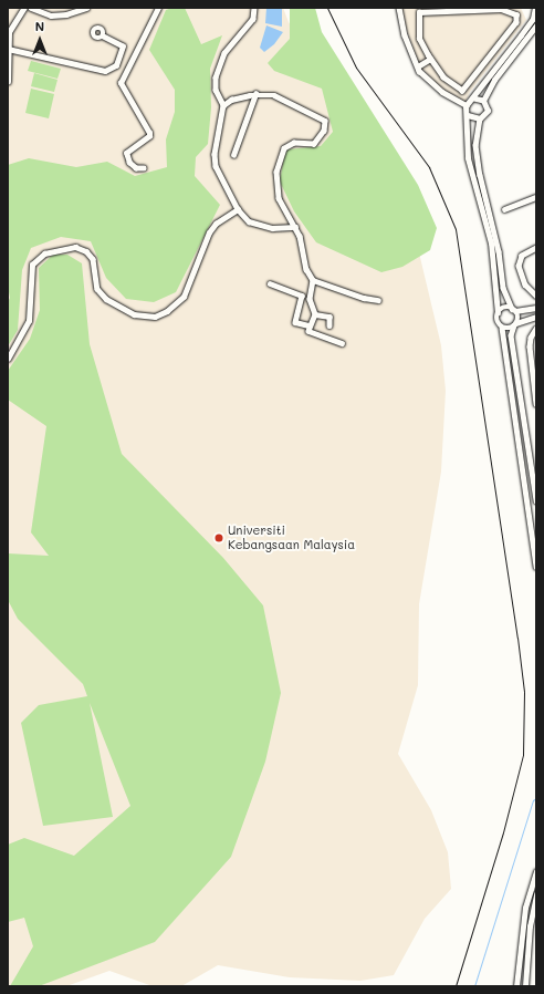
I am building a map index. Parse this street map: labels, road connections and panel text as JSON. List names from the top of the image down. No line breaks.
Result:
{"places":["Universiti Kebangsaan Malaysia"],"north":"top"}
